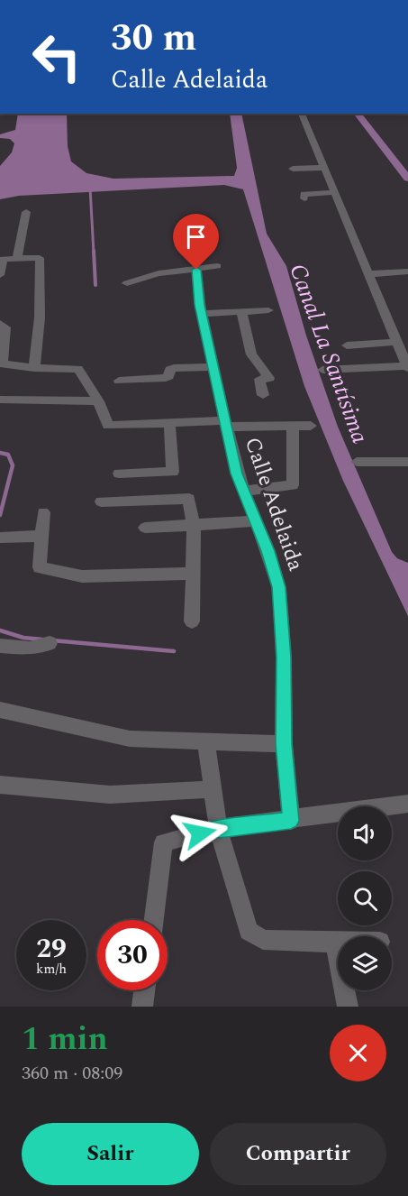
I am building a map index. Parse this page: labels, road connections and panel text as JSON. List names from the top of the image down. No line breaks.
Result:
{"streets":{"street":["Calle Adelaida"]},"water":["Canal La Santísima"],"page":{"turn":["30 m","Calle Adelaida"],"speed":"29 km/h","limit":"30","heading":["1 min","360 m · 08:09"],"buttons":["Salir","Compartir"]}}
